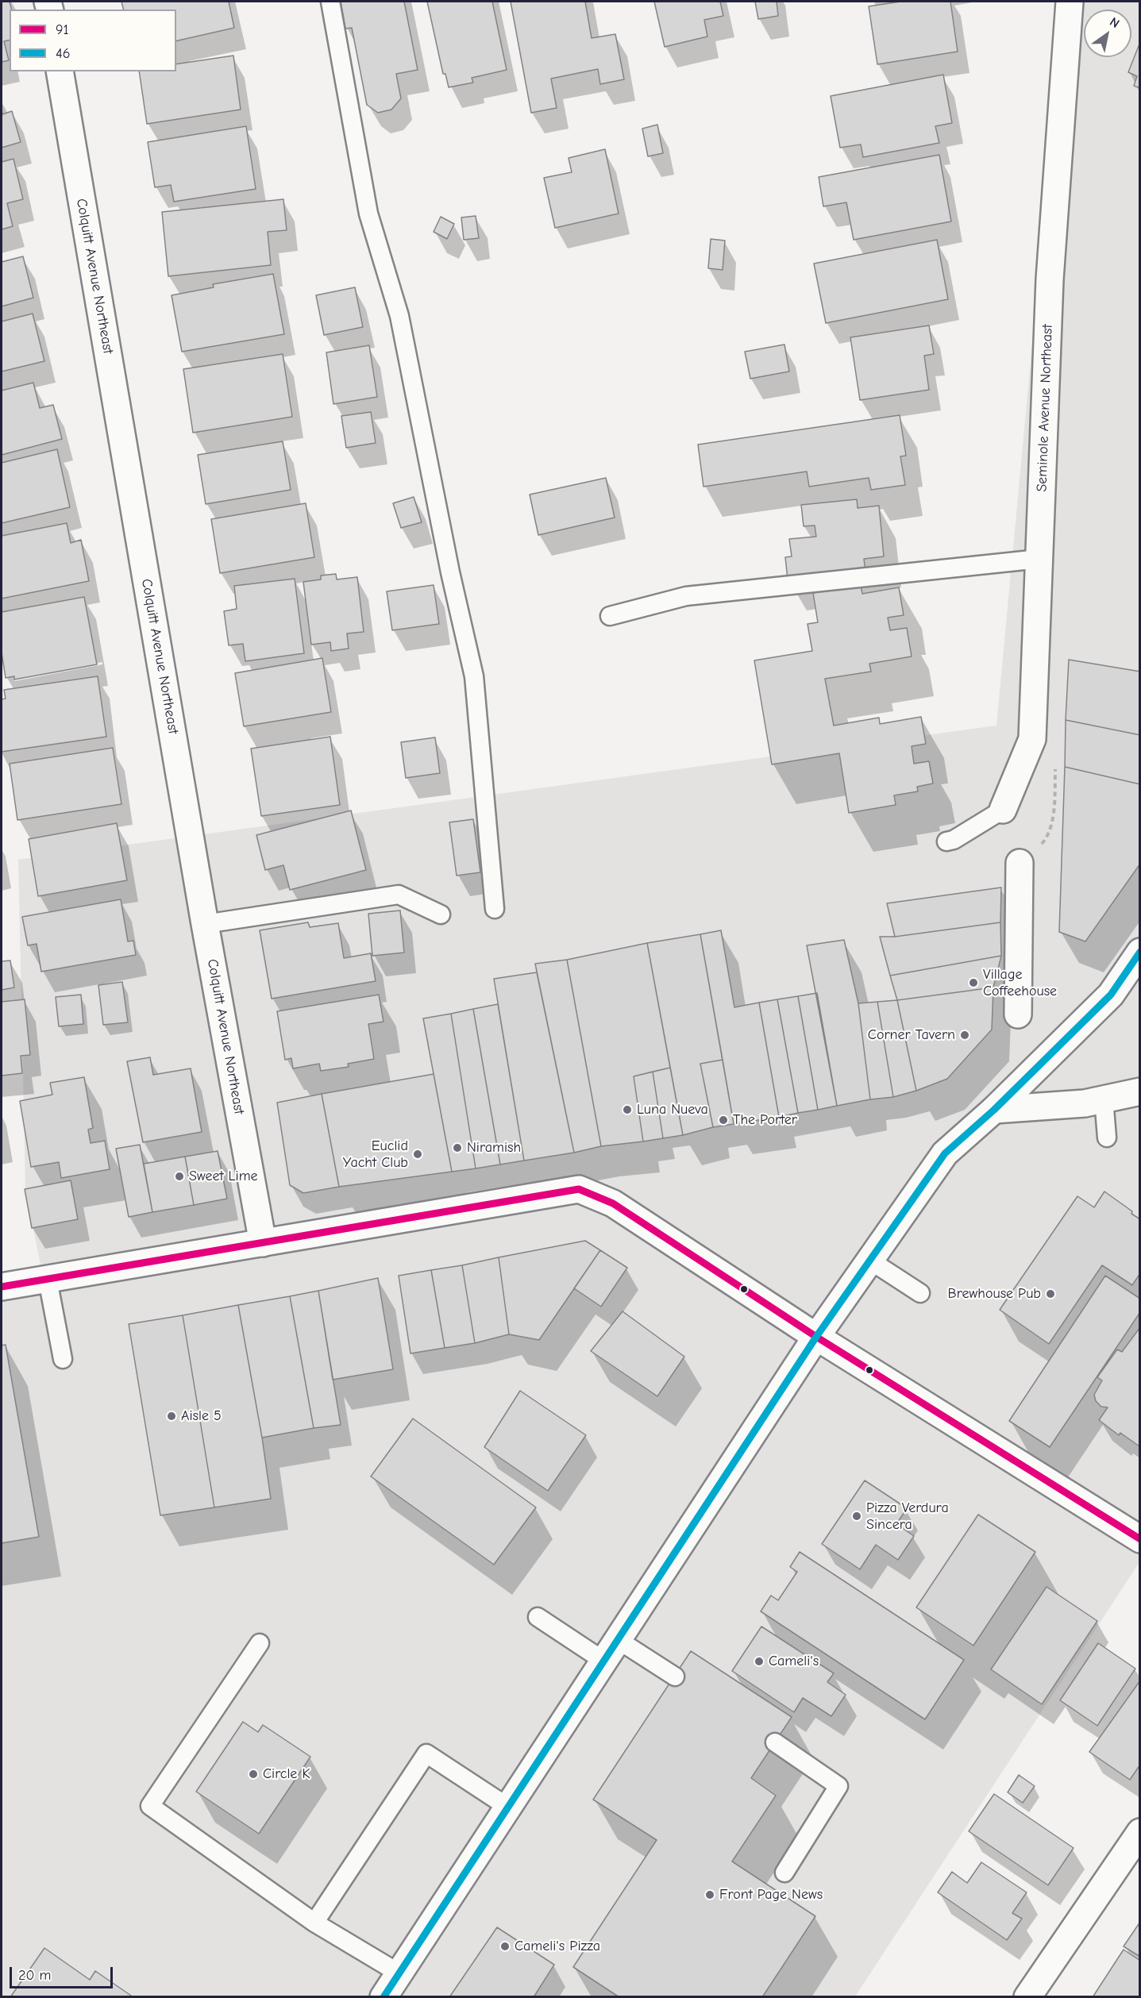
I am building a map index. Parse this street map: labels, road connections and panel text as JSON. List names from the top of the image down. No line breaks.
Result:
{"streets":{"main road":["Colquitt Avenue Northeast","Seminole Avenue Northeast"]},"places":["Village Coffeehouse","Corner Tavern","Luna Nueva","The Porter","Niramish","Euclid Yacht Club","Sweet Lime","Brewhouse Pub","Aisle 5","Pizza Verdura Sincera","Cameli's","Circle K","Front Page News","Cameli's Pizza"],"lines":["transit line 46","transit line 91"],"legend":["91","46"],"scale_bar":"20 m","north":"top right"}
